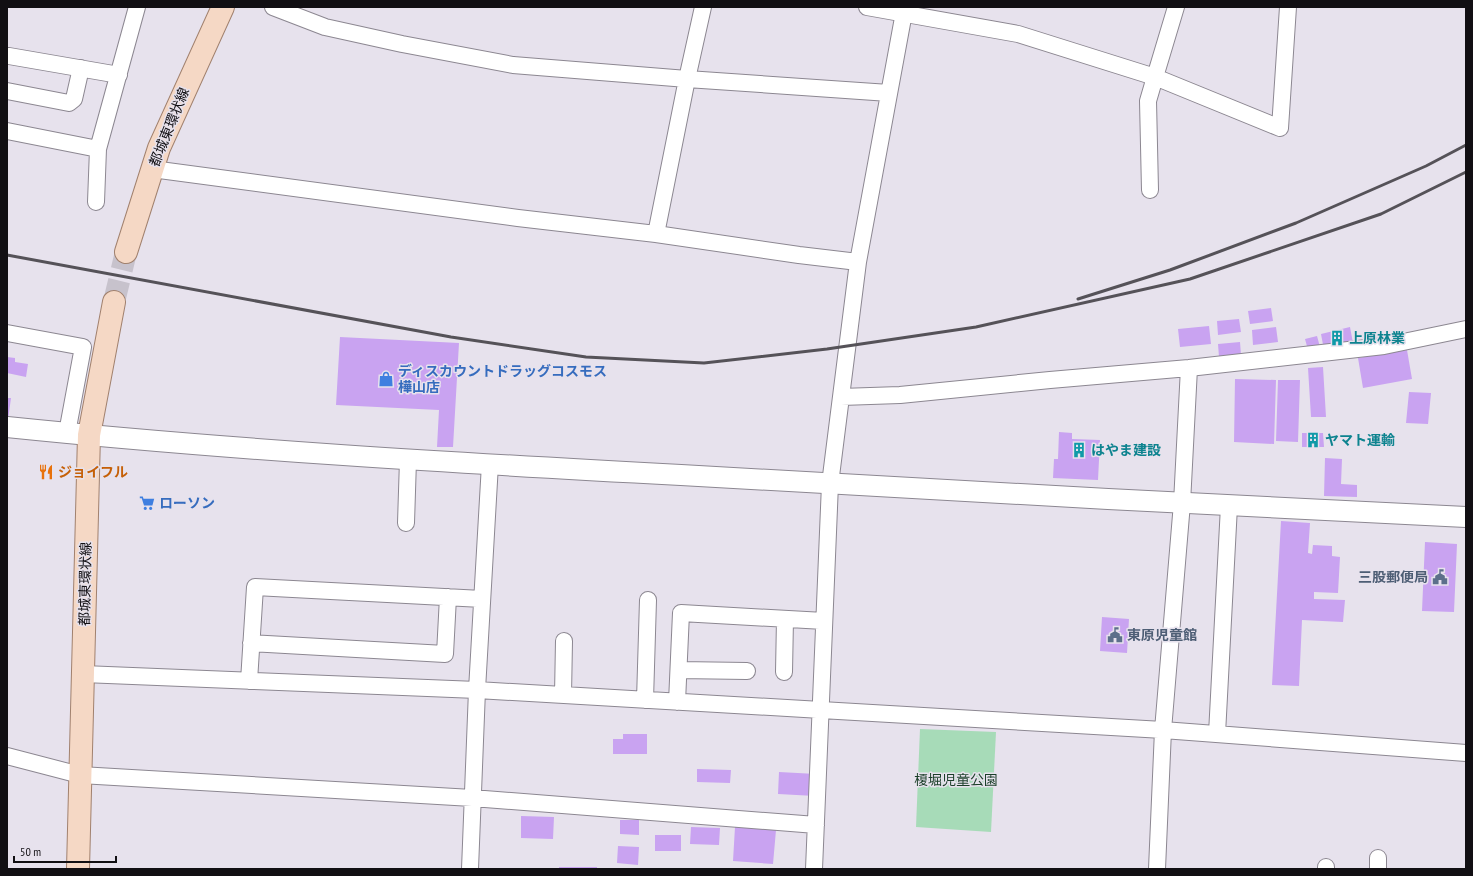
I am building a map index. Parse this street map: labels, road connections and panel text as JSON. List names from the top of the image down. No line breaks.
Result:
{"streets":{"main road":["都城東環状線"]},"parks":["榎堀児童公園"],"places":{"building":["上原林業","ヤマト運輸","はやま建設"],"shop":["ディスカウントドラッグコスモス 樺山店"],"restaurant":["ジョイフル"],"supermarket":["ローソン"],"public building":["三股郵便局","東原児童館"]},"scale_bar":"50 m"}
